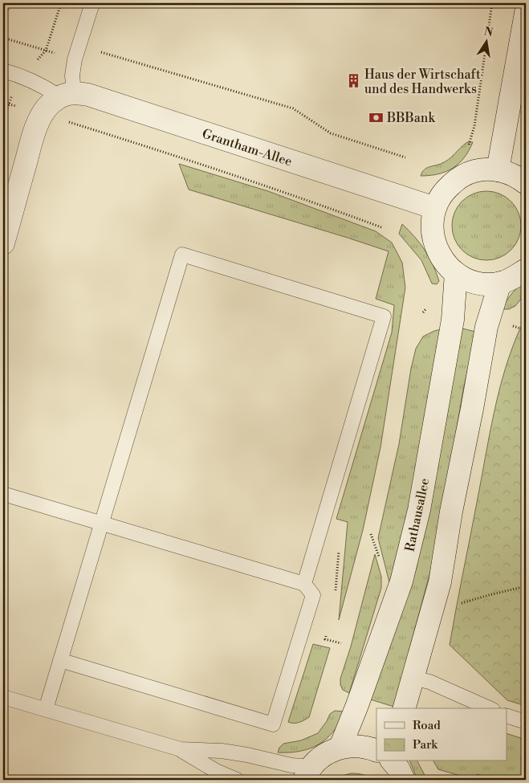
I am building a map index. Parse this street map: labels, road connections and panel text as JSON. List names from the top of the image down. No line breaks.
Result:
{"streets":{"street":["Grantham-Allee","Rathausallee"]},"places":{"building":["Haus der Wirtschaft und des Handwerks"],"bank":["BBBank"]},"legend":["Road","Park"],"north":"top"}
